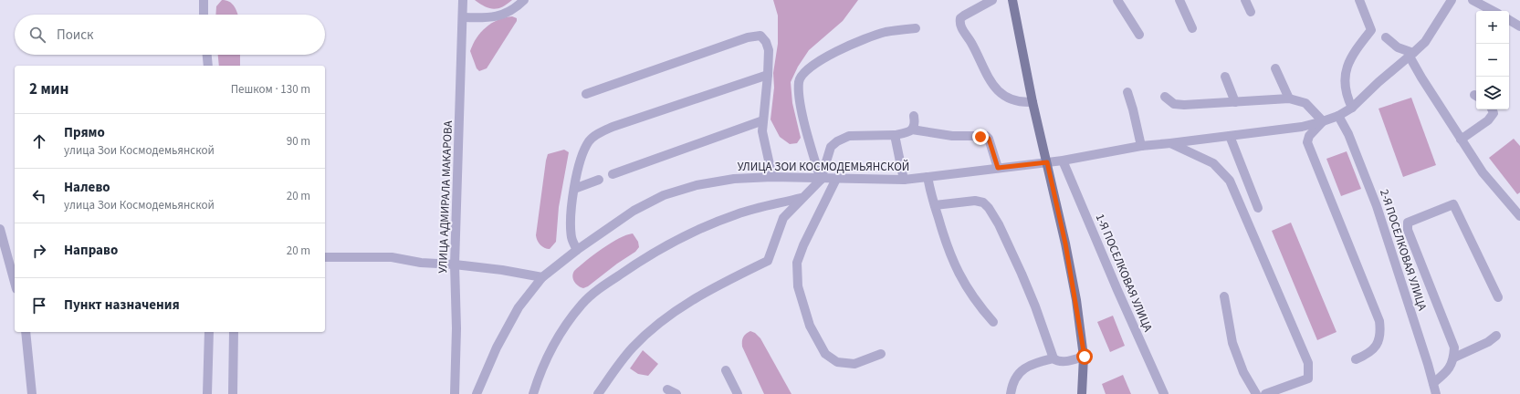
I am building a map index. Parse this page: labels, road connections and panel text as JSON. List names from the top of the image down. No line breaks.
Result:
{"streets":{"street":["УЛИЦА ЗОИ КОСМОДЕМЬЯНСКОЙ","УЛИЦА АДМИРАЛА МАКАРОВА","2-Я ПОСЕЛКОВАЯ УЛИЦА","1-Я ПОСЕЛКОВАЯ УЛИЦА"]},"crossings":[["УЛИЦА ЗОИ КОСМОДЕМЬЯНСКОЙ","2-Я ПОСЕЛКОВАЯ УЛИЦА"],["УЛИЦА ЗОИ КОСМОДЕМЬЯНСКОЙ","1-Я ПОСЕЛКОВАЯ УЛИЦА"]],"page":{"map_buttons":["+","−"],"search":"Поиск","heading":["2 мин","Пешком · 130 m"],"list":[["Прямо","улица Зои Космодемьянской","90 m"],["Налево","улица Зои Космодемьянской","20 m"],["Направо","20 m"],"Пункт назначения"]}}
